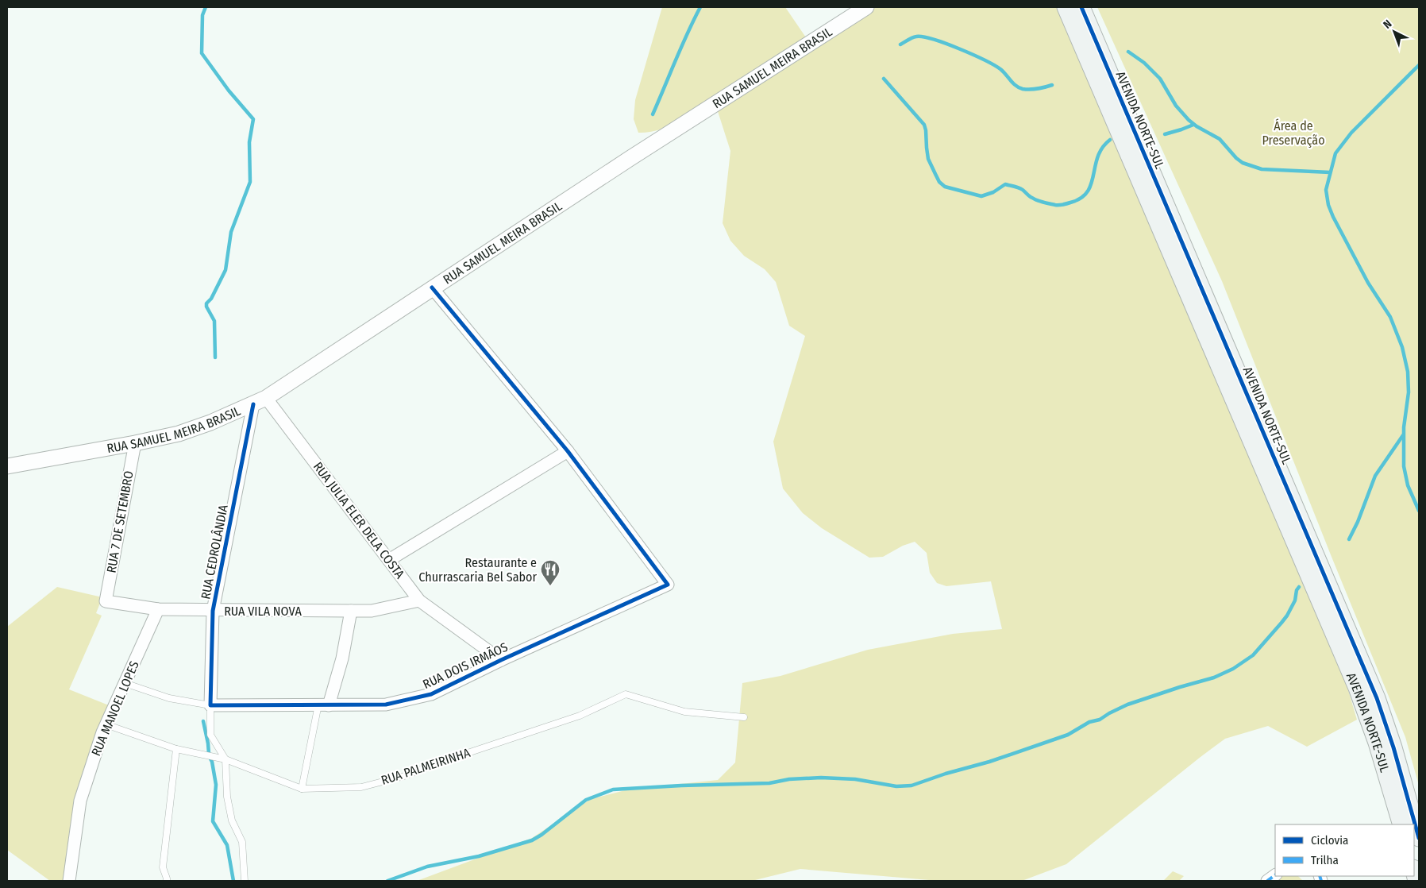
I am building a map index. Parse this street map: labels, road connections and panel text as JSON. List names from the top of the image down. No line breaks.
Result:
{"streets":{"main road":["AVENIDA NORTE-SUL"],"street":["RUA SAMUEL MEIRA BRASIL","RUA JULIA ELER DELA COSTA","RUA 7 DE SETEMBRO","RUA CEDROLÂNDIA","RUA VILA NOVA","RUA DOIS IRMÃOS","RUA MANOEL LOPES"],"lane":["RUA PALMEIRINHA"]},"crossings":[["RUA SAMUEL MEIRA BRASIL","RUA JULIA ELER DELA COSTA"],["RUA SAMUEL MEIRA BRASIL","RUA 7 DE SETEMBRO"],["RUA SAMUEL MEIRA BRASIL","RUA CEDROLÂNDIA"],["RUA JULIA ELER DELA COSTA","RUA CEDROLÂNDIA"],["RUA JULIA ELER DELA COSTA","RUA VILA NOVA"],["RUA JULIA ELER DELA COSTA","RUA DOIS IRMÃOS"],["RUA 7 DE SETEMBRO","RUA VILA NOVA"],["RUA CEDROLÂNDIA","RUA VILA NOVA"],["RUA CEDROLÂNDIA","RUA DOIS IRMÃOS"],["RUA VILA NOVA","RUA MANOEL LOPES"],["RUA MANOEL LOPES","RUA PALMEIRINHA"]],"parks":["Área de Preservação"],"places":{"restaurant":["Restaurante e Churrascaria Bel Sabor"]},"legend":["Ciclovia","Trilha"],"north":"top left"}
